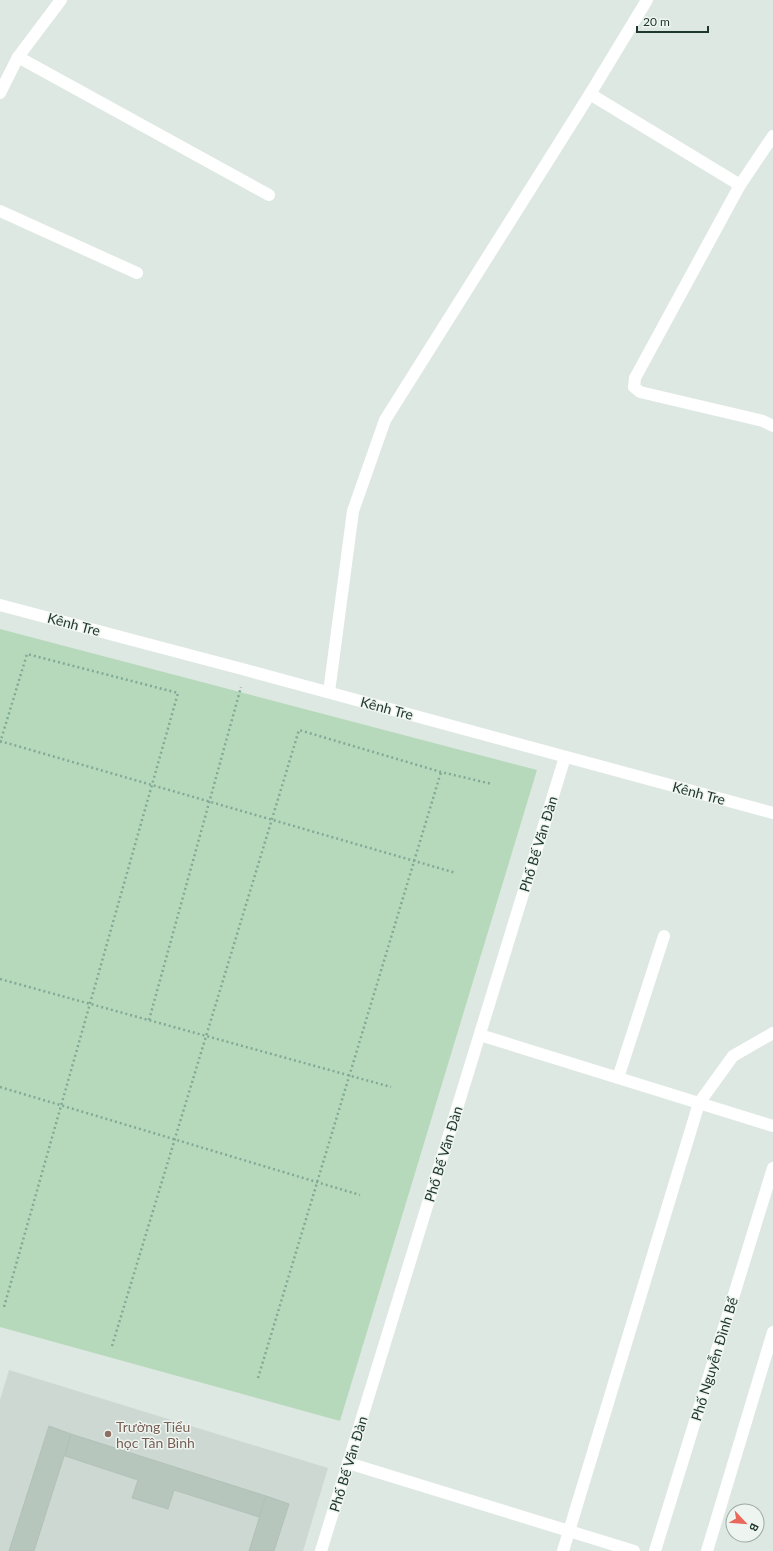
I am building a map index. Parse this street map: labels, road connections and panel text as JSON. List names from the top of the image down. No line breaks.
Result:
{"streets":{"street":["Kênh Tre","Phố Bế Văn Đàn","Phố Nguyễn Đình Bể"]},"crossings":[["Kênh Tre","Phố Bế Văn Đàn"]],"places":["Trường Tiểu học Tân Bình"],"scale_bar":"20 m","north":"bottom right"}
